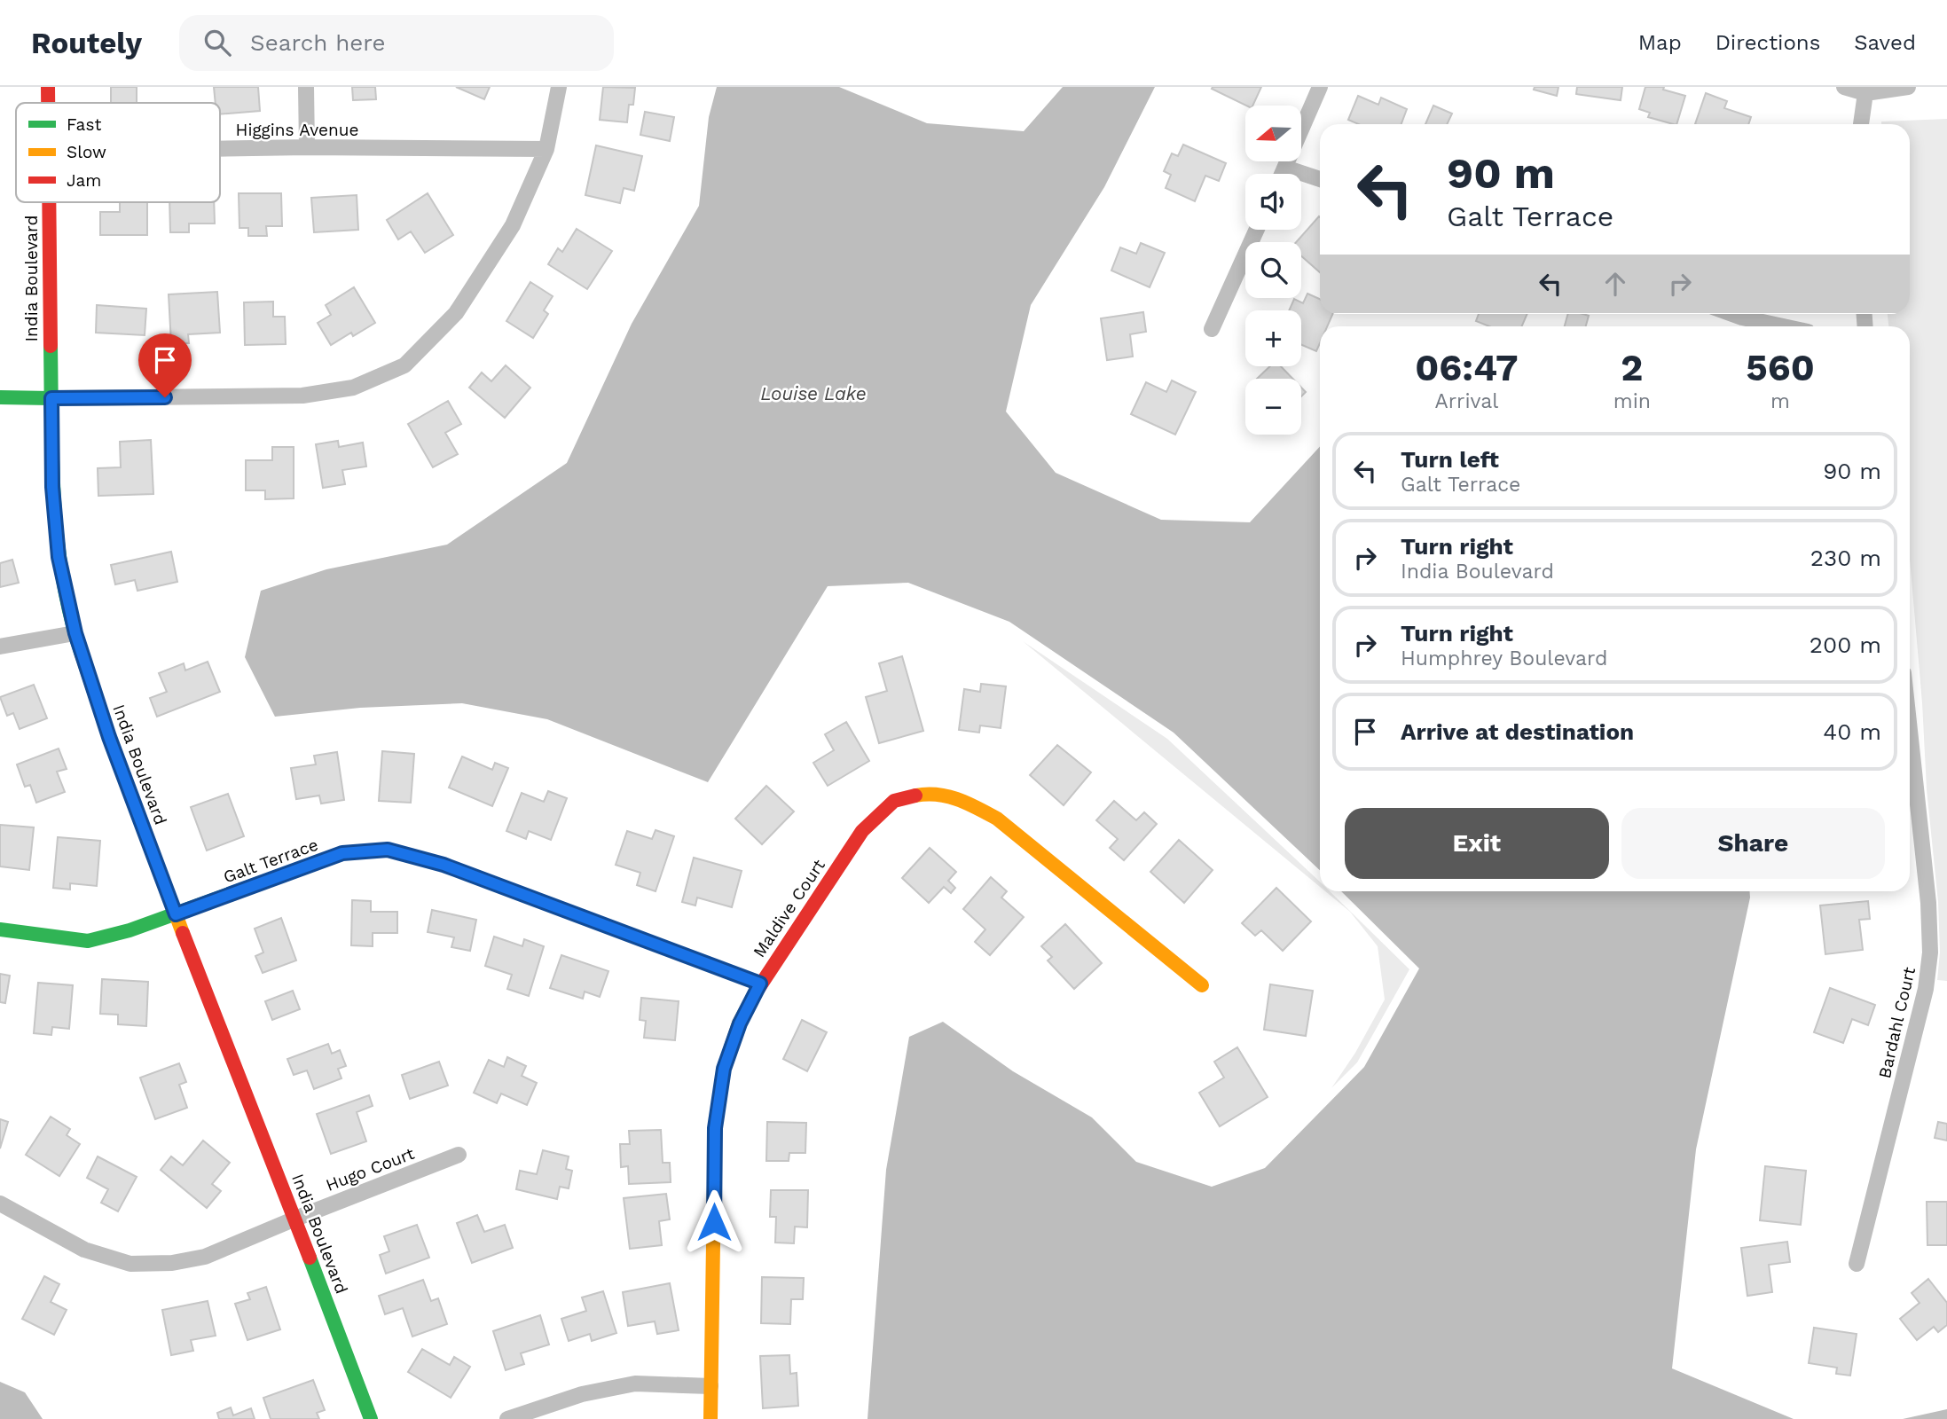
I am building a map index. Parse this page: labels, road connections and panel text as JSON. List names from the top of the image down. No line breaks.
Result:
{"streets":{"street":["Higgins Avenue","India Boulevard","Galt Terrace","Maldive Court","Bardahl Court","Hugo Court"]},"crossings":[["India Boulevard","Galt Terrace"],["India Boulevard","Hugo Court"],["Galt Terrace","Maldive Court"]],"water":["Louise Lake"],"legend":["Fast","Slow","Jam"],"north":"left","page":{"header":"Routely","search":"Search here","nav":["Map","Directions","Saved"],"map_buttons":["+","−"],"turn":["90 m","Galt Terrace"],"eta":["06:47","Arrival","2","min","560","m"],"list":[{"name":"Turn left","note":"Galt Terrace","value":"90 m"},{"name":"Turn right","note":"India Boulevard","value":"230 m"},{"name":"Turn right","note":"Humphrey Boulevard","value":"200 m"},{"name":"Arrive at destination","value":"40 m"}],"buttons":["Exit","Share"]}}
